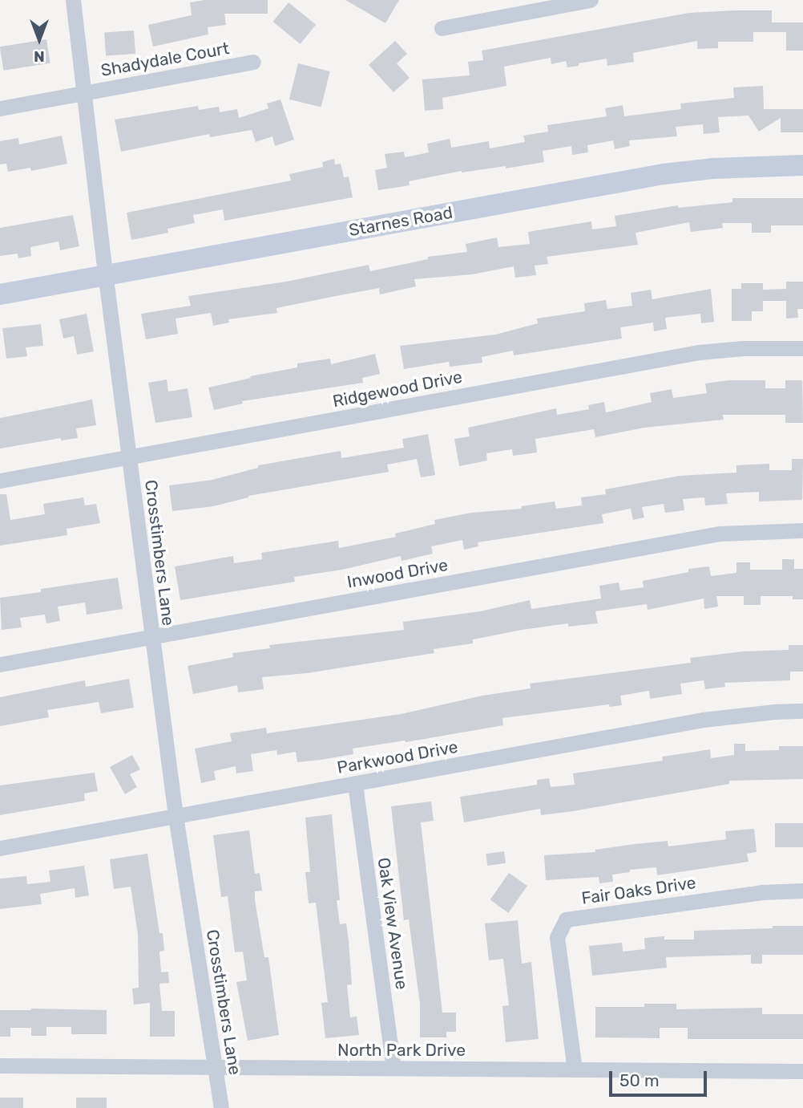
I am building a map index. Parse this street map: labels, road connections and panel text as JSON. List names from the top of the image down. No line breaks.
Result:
{"streets":{"main road":["Starnes Road"],"street":["Shadydale Court","Ridgewood Drive","Crosstimbers Lane","Inwood Drive","Parkwood Drive","Fair Oaks Drive","Oak View Avenue","North Park Drive"]},"crossings":[["Shadydale Court","Crosstimbers Lane"],["Starnes Road","Crosstimbers Lane"],["Ridgewood Drive","Crosstimbers Lane"],["Crosstimbers Lane","Inwood Drive"],["Crosstimbers Lane","Parkwood Drive"],["Crosstimbers Lane","North Park Drive"],["Parkwood Drive","Oak View Avenue"],["Fair Oaks Drive","North Park Drive"],["Oak View Avenue","North Park Drive"]],"scale_bar":"50 m","north":"bottom"}
